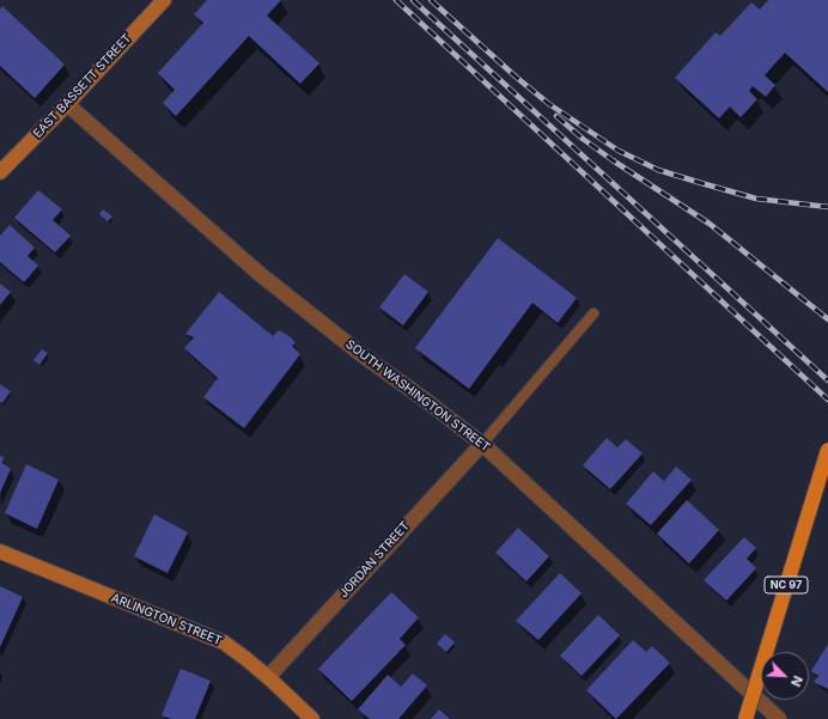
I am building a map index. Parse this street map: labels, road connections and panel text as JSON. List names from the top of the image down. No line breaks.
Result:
{"streets":{"main road":["NC 97"],"street":["EAST BASSETT STREET","SOUTH WASHINGTON STREET","JORDAN STREET","ARLINGTON STREET"]},"crossings":[["EAST BASSETT STREET","SOUTH WASHINGTON STREET"],["SOUTH WASHINGTON STREET","JORDAN STREET"],["JORDAN STREET","ARLINGTON STREET"]],"north":"bottom right"}
